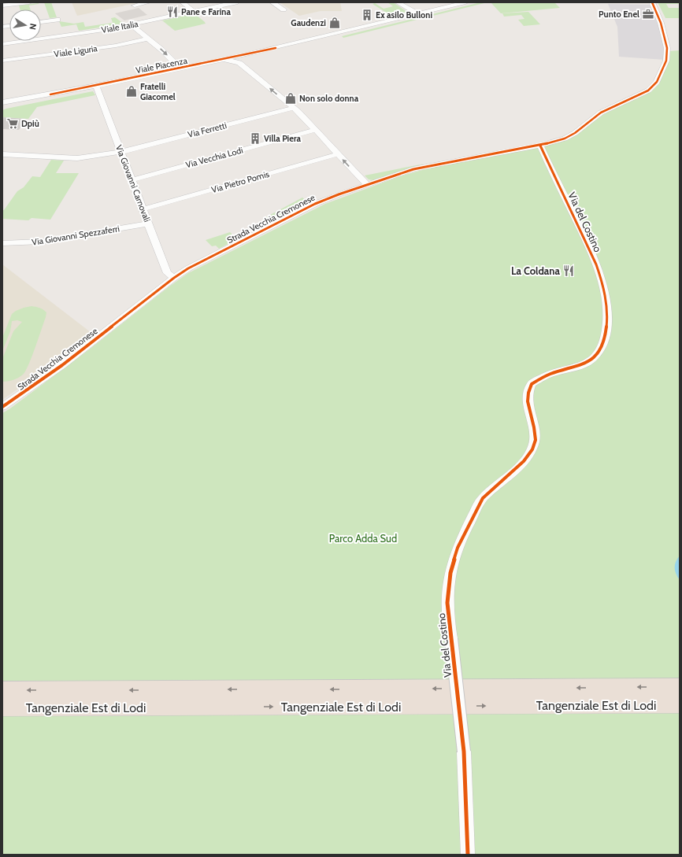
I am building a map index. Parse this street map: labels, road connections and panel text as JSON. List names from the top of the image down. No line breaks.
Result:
{"streets":{"highway":["Tangenziale Est di Lodi"],"street":["Viale Italia","Viale Liguria","Viale Piacenza","Via Ferretti","Via Vecchia Lodi","Via Pietro Pomis","Via Giovanni Carnovali","Strada Vecchia Cremonese","Via del Costino","Via Giovanni Spezzaferri"]},"crossings":[["Viale Piacenza","Via Giovanni Carnovali"],["Via Ferretti","Via Giovanni Carnovali"],["Via Vecchia Lodi","Via Giovanni Carnovali"],["Via Pietro Pomis","Via Giovanni Carnovali"],["Via Giovanni Carnovali","Strada Vecchia Cremonese"],["Via Giovanni Carnovali","Via Giovanni Spezzaferri"],["Strada Vecchia Cremonese","Via del Costino"]],"parks":["Parco Adda Sud"],"places":{"restaurant":["Pane e Farina","La Coldana"],"office":["Punto Enel"],"building":["Ex asilo Bulloni","Villa Piera"],"shop":["Gaudenzi","Fratelli Giacomel","Non solo donna"],"supermarket":["Dpiù"]},"north":"right"}
